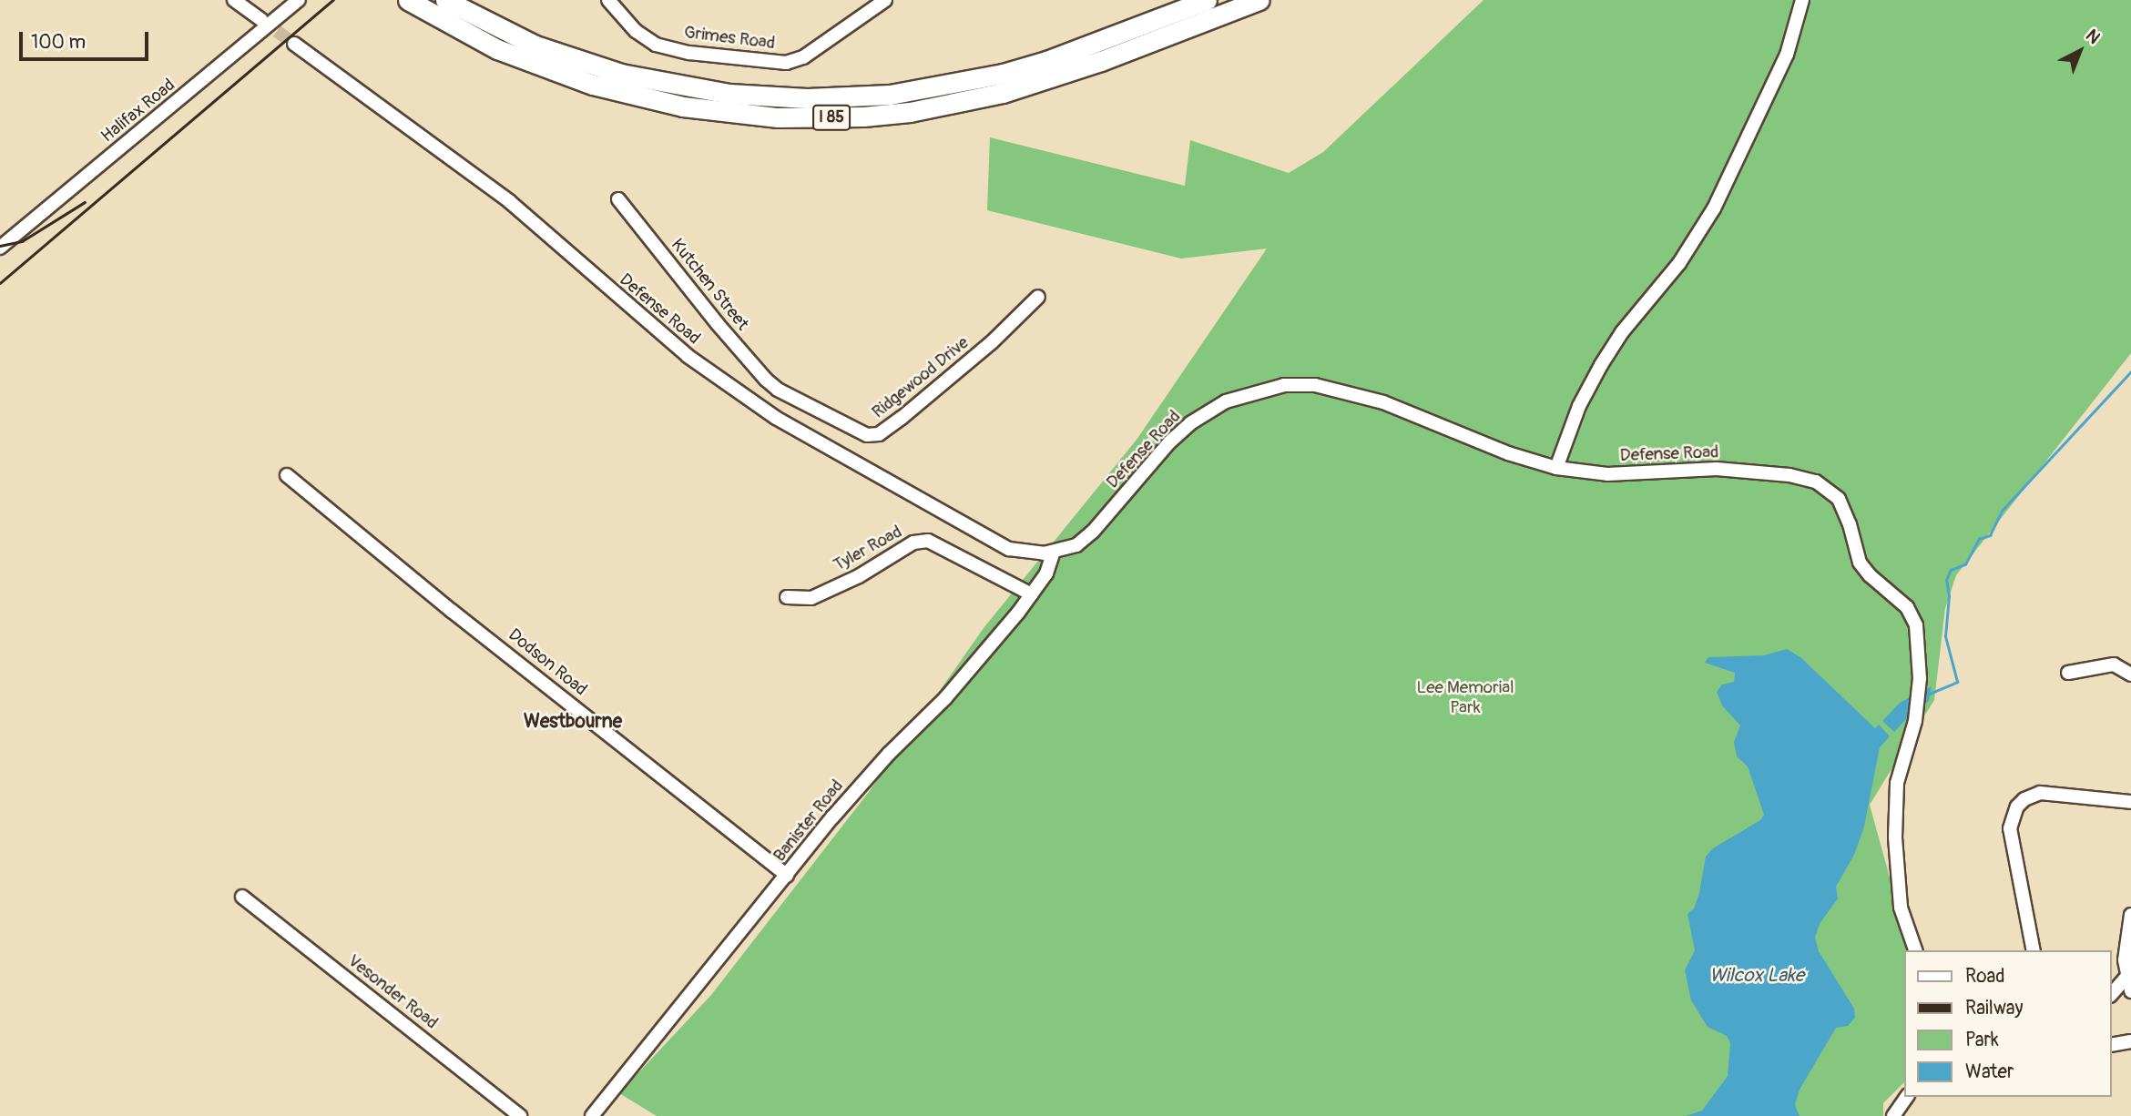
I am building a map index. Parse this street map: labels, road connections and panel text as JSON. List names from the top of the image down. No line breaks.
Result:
{"streets":{"highway":["I 85"],"street":["Grimes Road","Halifax Road","Kutchen Street","Defense Road","Ridgewood Drive","Tyler Road","Dodson Road","Banister Road","Vesonder Road"]},"crossings":[["Kutchen Street","Ridgewood Drive"],["Defense Road","Banister Road"],["Tyler Road","Banister Road"],["Dodson Road","Banister Road"]],"districts":["Westbourne"],"water":["Wilcox Lake"],"parks":["Lee Memorial Park"],"legend":["Road","Railway","Park","Water"],"scale_bar":"100 m","north":"top right"}
